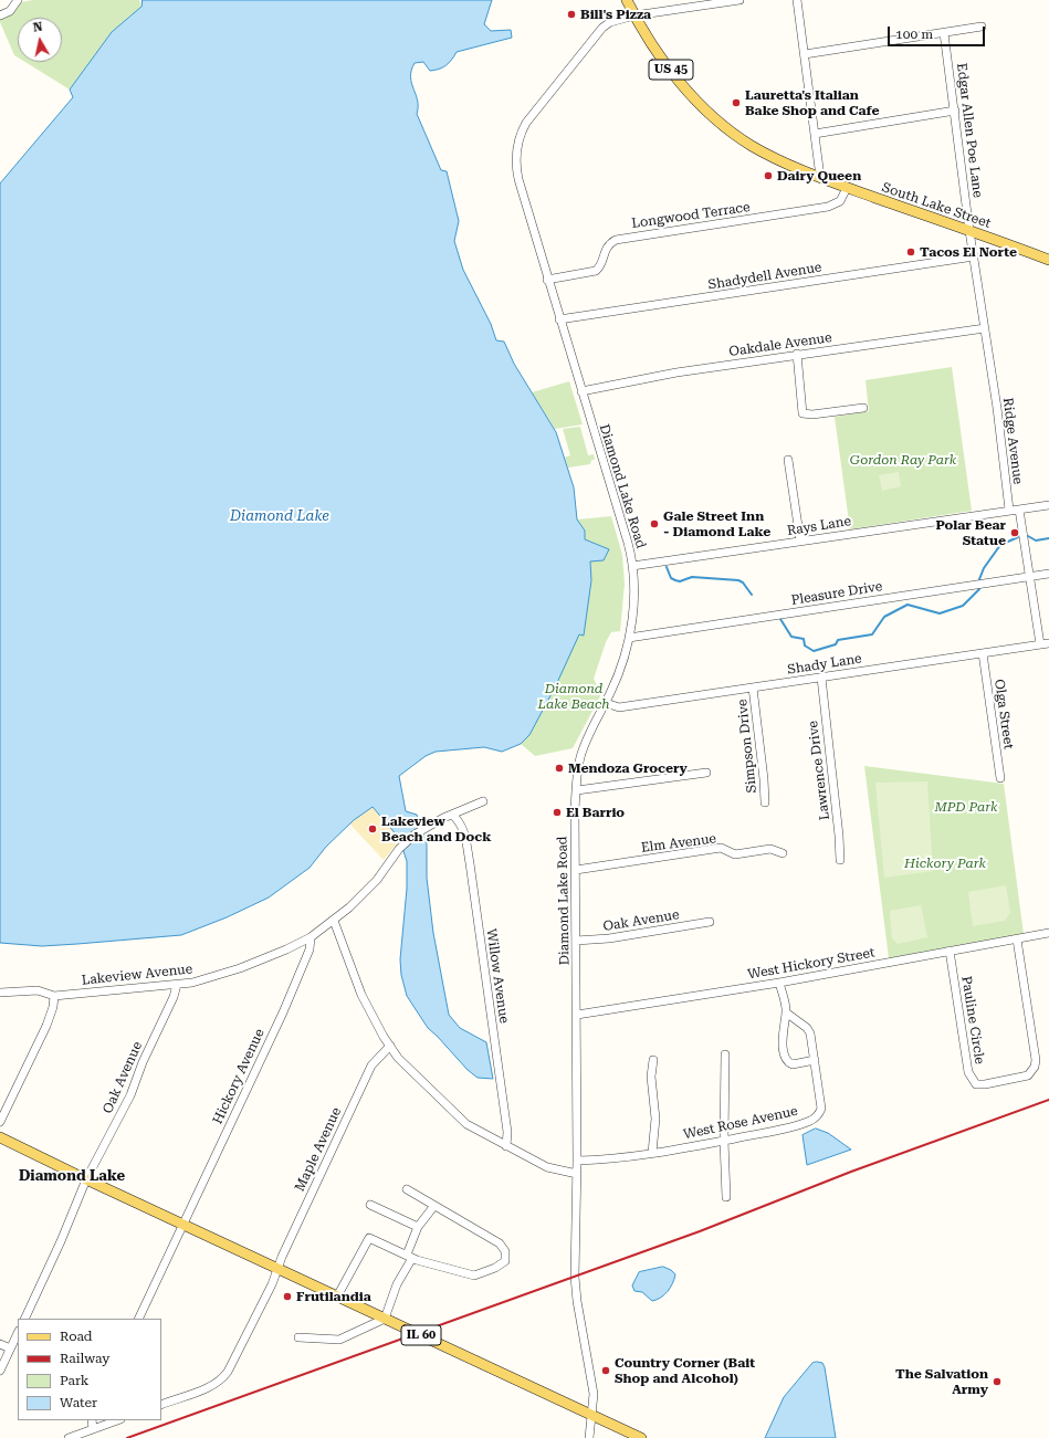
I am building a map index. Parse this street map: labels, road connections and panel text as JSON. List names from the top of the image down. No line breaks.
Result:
{"streets":{"main road":["US 45","South Lake Street","IL 60"],"street":["Edgar Allen Poe Lane","Longwood Terrace","Shadydell Avenue","Oakdale Avenue","Ridge Avenue","Diamond Lake Road","Rays Lane","Pleasure Drive","Shady Lane","Olga Street","Simpson Drive","Lawrence Drive","Elm Avenue","Oak Avenue","West Hickory Street","Lakeview Avenue","Willow Avenue","Pauline Circle","Hickory Avenue","West Rose Avenue","Maple Avenue"]},"crossings":[["Edgar Allen Poe Lane","South Lake Street"],["Edgar Allen Poe Lane","Ridge Avenue"],["South Lake Street","Longwood Terrace"],["South Lake Street","Ridge Avenue"],["South Lake Street","Diamond Lake Road"],["Longwood Terrace","Diamond Lake Road"],["Shadydell Avenue","Ridge Avenue"],["Shadydell Avenue","Diamond Lake Road"],["Oakdale Avenue","Ridge Avenue"],["Oakdale Avenue","Diamond Lake Road"],["Ridge Avenue","Rays Lane"],["Diamond Lake Road","Rays Lane"],["Diamond Lake Road","Pleasure Drive"],["Diamond Lake Road","Shady Lane"],["Diamond Lake Road","Elm Avenue"],["Diamond Lake Road","Oak Avenue"],["Diamond Lake Road","West Hickory Street"],["Diamond Lake Road","West Rose Avenue"],["Diamond Lake Road","IL 60"],["Shady Lane","Olga Street"],["Shady Lane","Simpson Drive"],["Shady Lane","Lawrence Drive"],["Oak Avenue","Lakeview Avenue"],["Oak Avenue","IL 60"],["West Hickory Street","Pauline Circle"],["Lakeview Avenue","Willow Avenue"],["Lakeview Avenue","Hickory Avenue"],["Hickory Avenue","IL 60"],["Maple Avenue","IL 60"]],"districts":["Diamond Lake"],"water":["Diamond Lake"],"parks":["Gordon Ray Park","Diamond Lake Beach","MPD Park","Hickory Park"],"places":["Bill's Pizza","Lauretta's Italian Bake Shop and Cafe","Dairy Queen","Tacos El Norte","Gale Street Inn - Diamond Lake","Polar Bear Statue","Mendoza Grocery","El Barrio","Lakeview Beach and Dock","Frutilandia","Country Corner (Bait Shop and Alcohol)","The Salvation Army"],"legend":["Road","Railway","Park","Water"],"scale_bar":"100 m","north":"top"}
